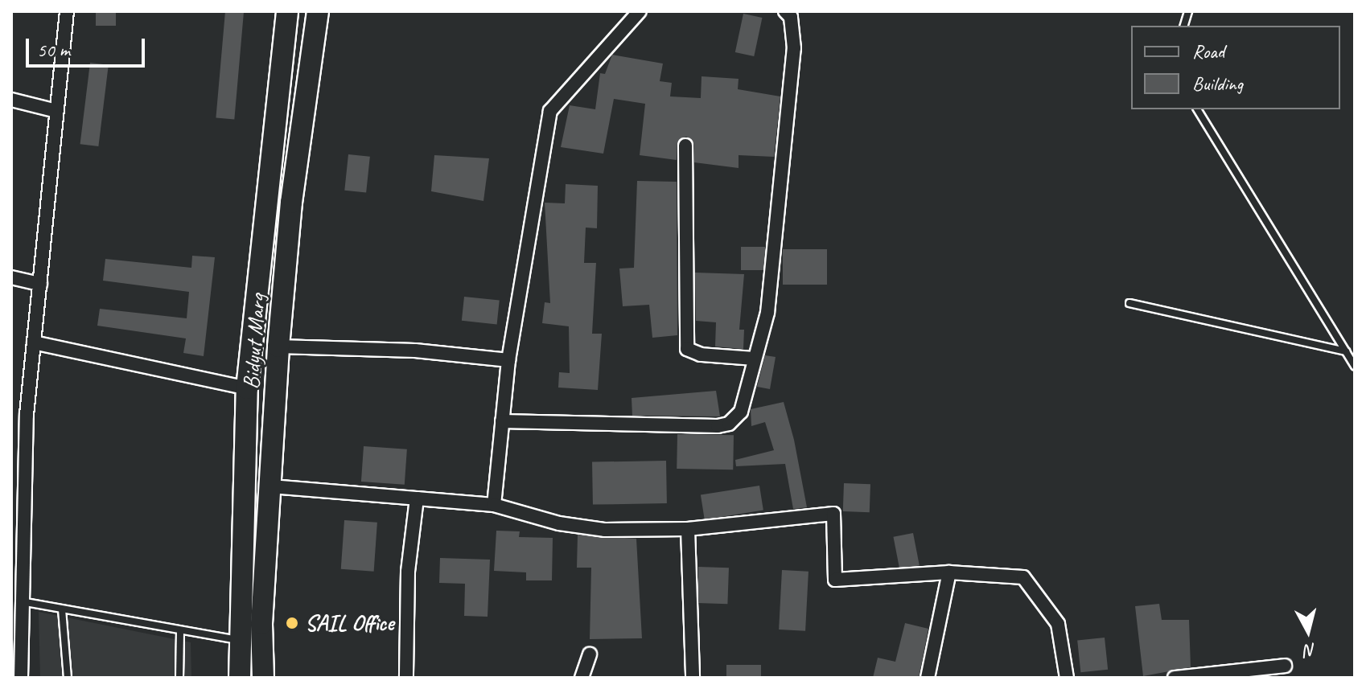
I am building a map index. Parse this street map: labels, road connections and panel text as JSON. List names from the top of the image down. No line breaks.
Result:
{"streets":{"main road":["Bidyut Marg"]},"places":["SAIL Office"],"legend":["Road","Building"],"scale_bar":"50 m","north":"bottom"}
